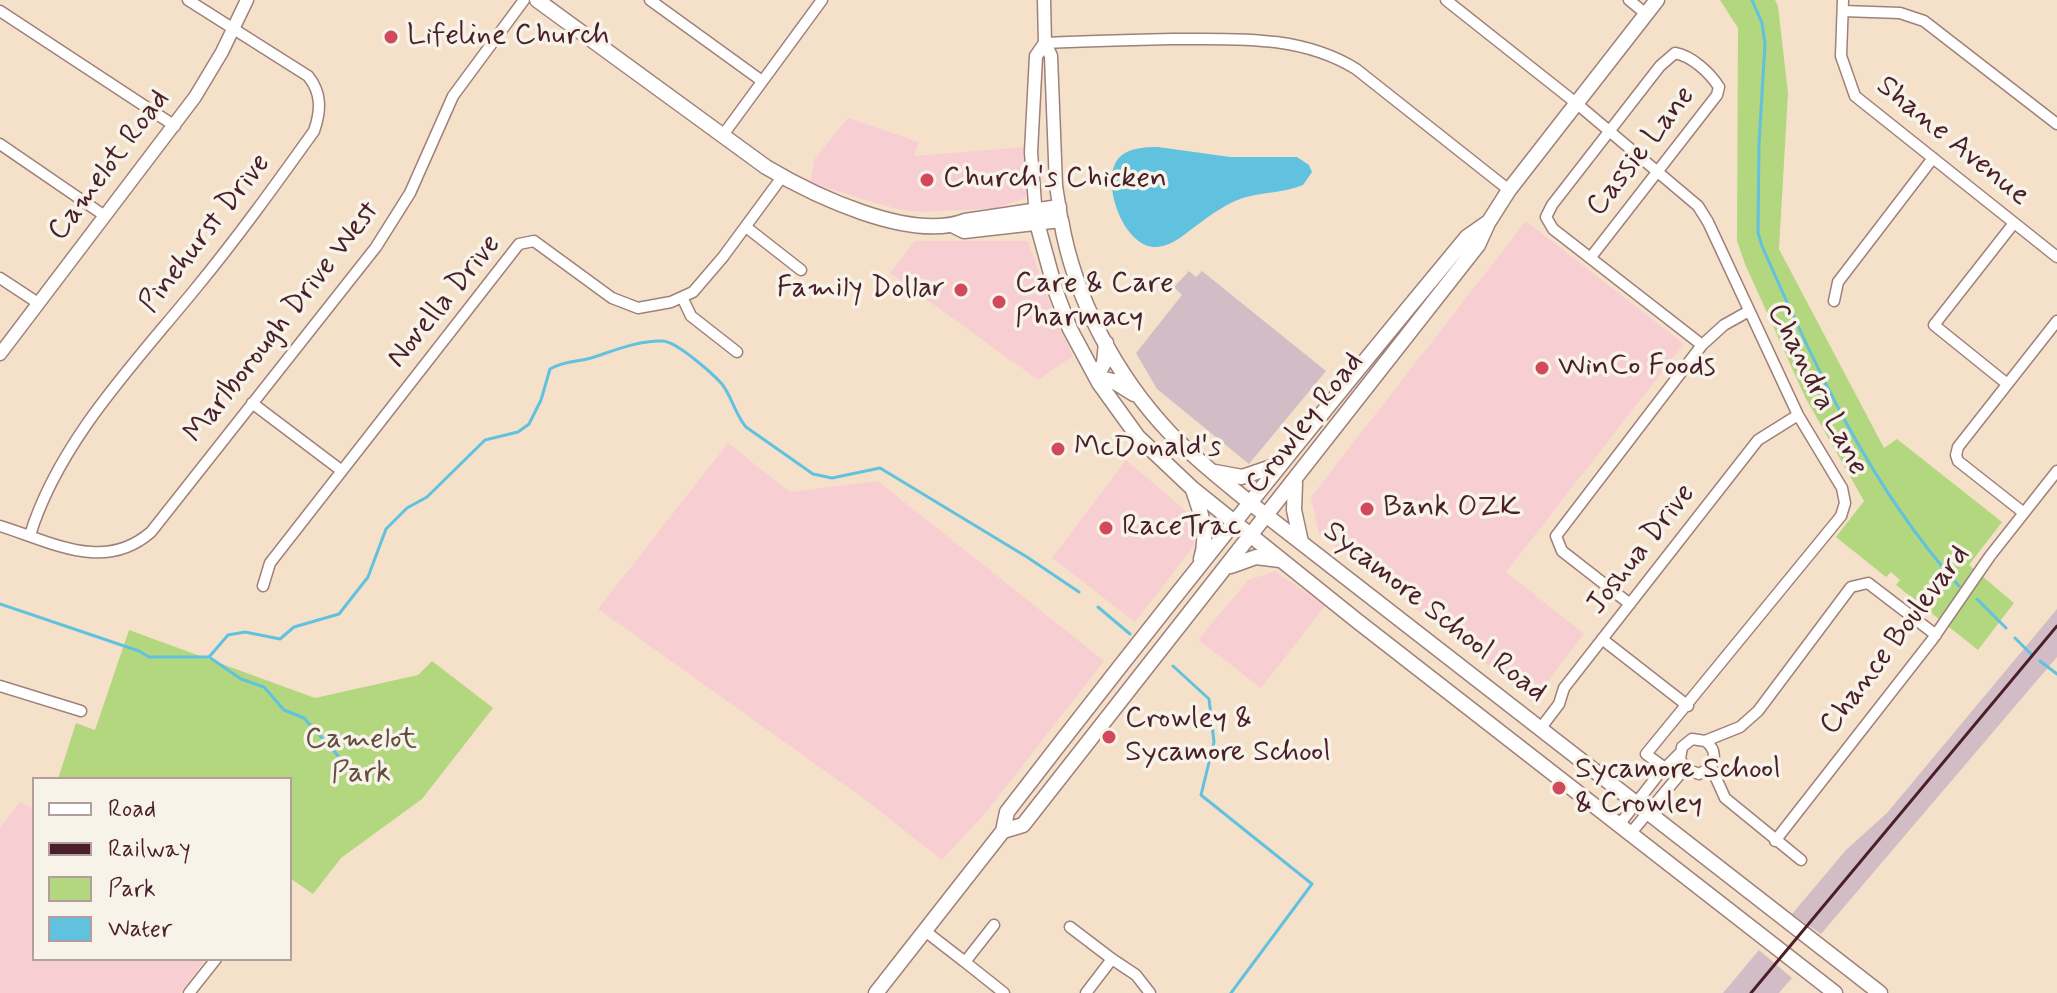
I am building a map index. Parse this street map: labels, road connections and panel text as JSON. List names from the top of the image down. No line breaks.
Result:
{"streets":{"main road":["Crowley Road","Sycamore School Road"],"street":["Shane Avenue","Cassie Lane","Camelot Road","Pinehurst Drive","Novella Drive","Marlborough Drive West","Chandra Lane","Joshua Drive","Chance Boulevard"]},"crossings":[["Cassie Lane","Chandra Lane"],["Camelot Road","Pinehurst Drive"],["Pinehurst Drive","Marlborough Drive West"],["Chandra Lane","Crowley Road"],["Chandra Lane","Joshua Drive"],["Crowley Road","Sycamore School Road"],["Joshua Drive","Sycamore School Road"]],"parks":["Camelot Park"],"places":["Lifeline Church","Church's Chicken","Family Dollar","Care & Care Pharmacy","WinCo Foods","McDonald's","Bank OZK","RaceTrac","Crowley & Sycamore School","Sycamore School & Crowley"],"legend":["Road","Railway","Park","Water"]}
